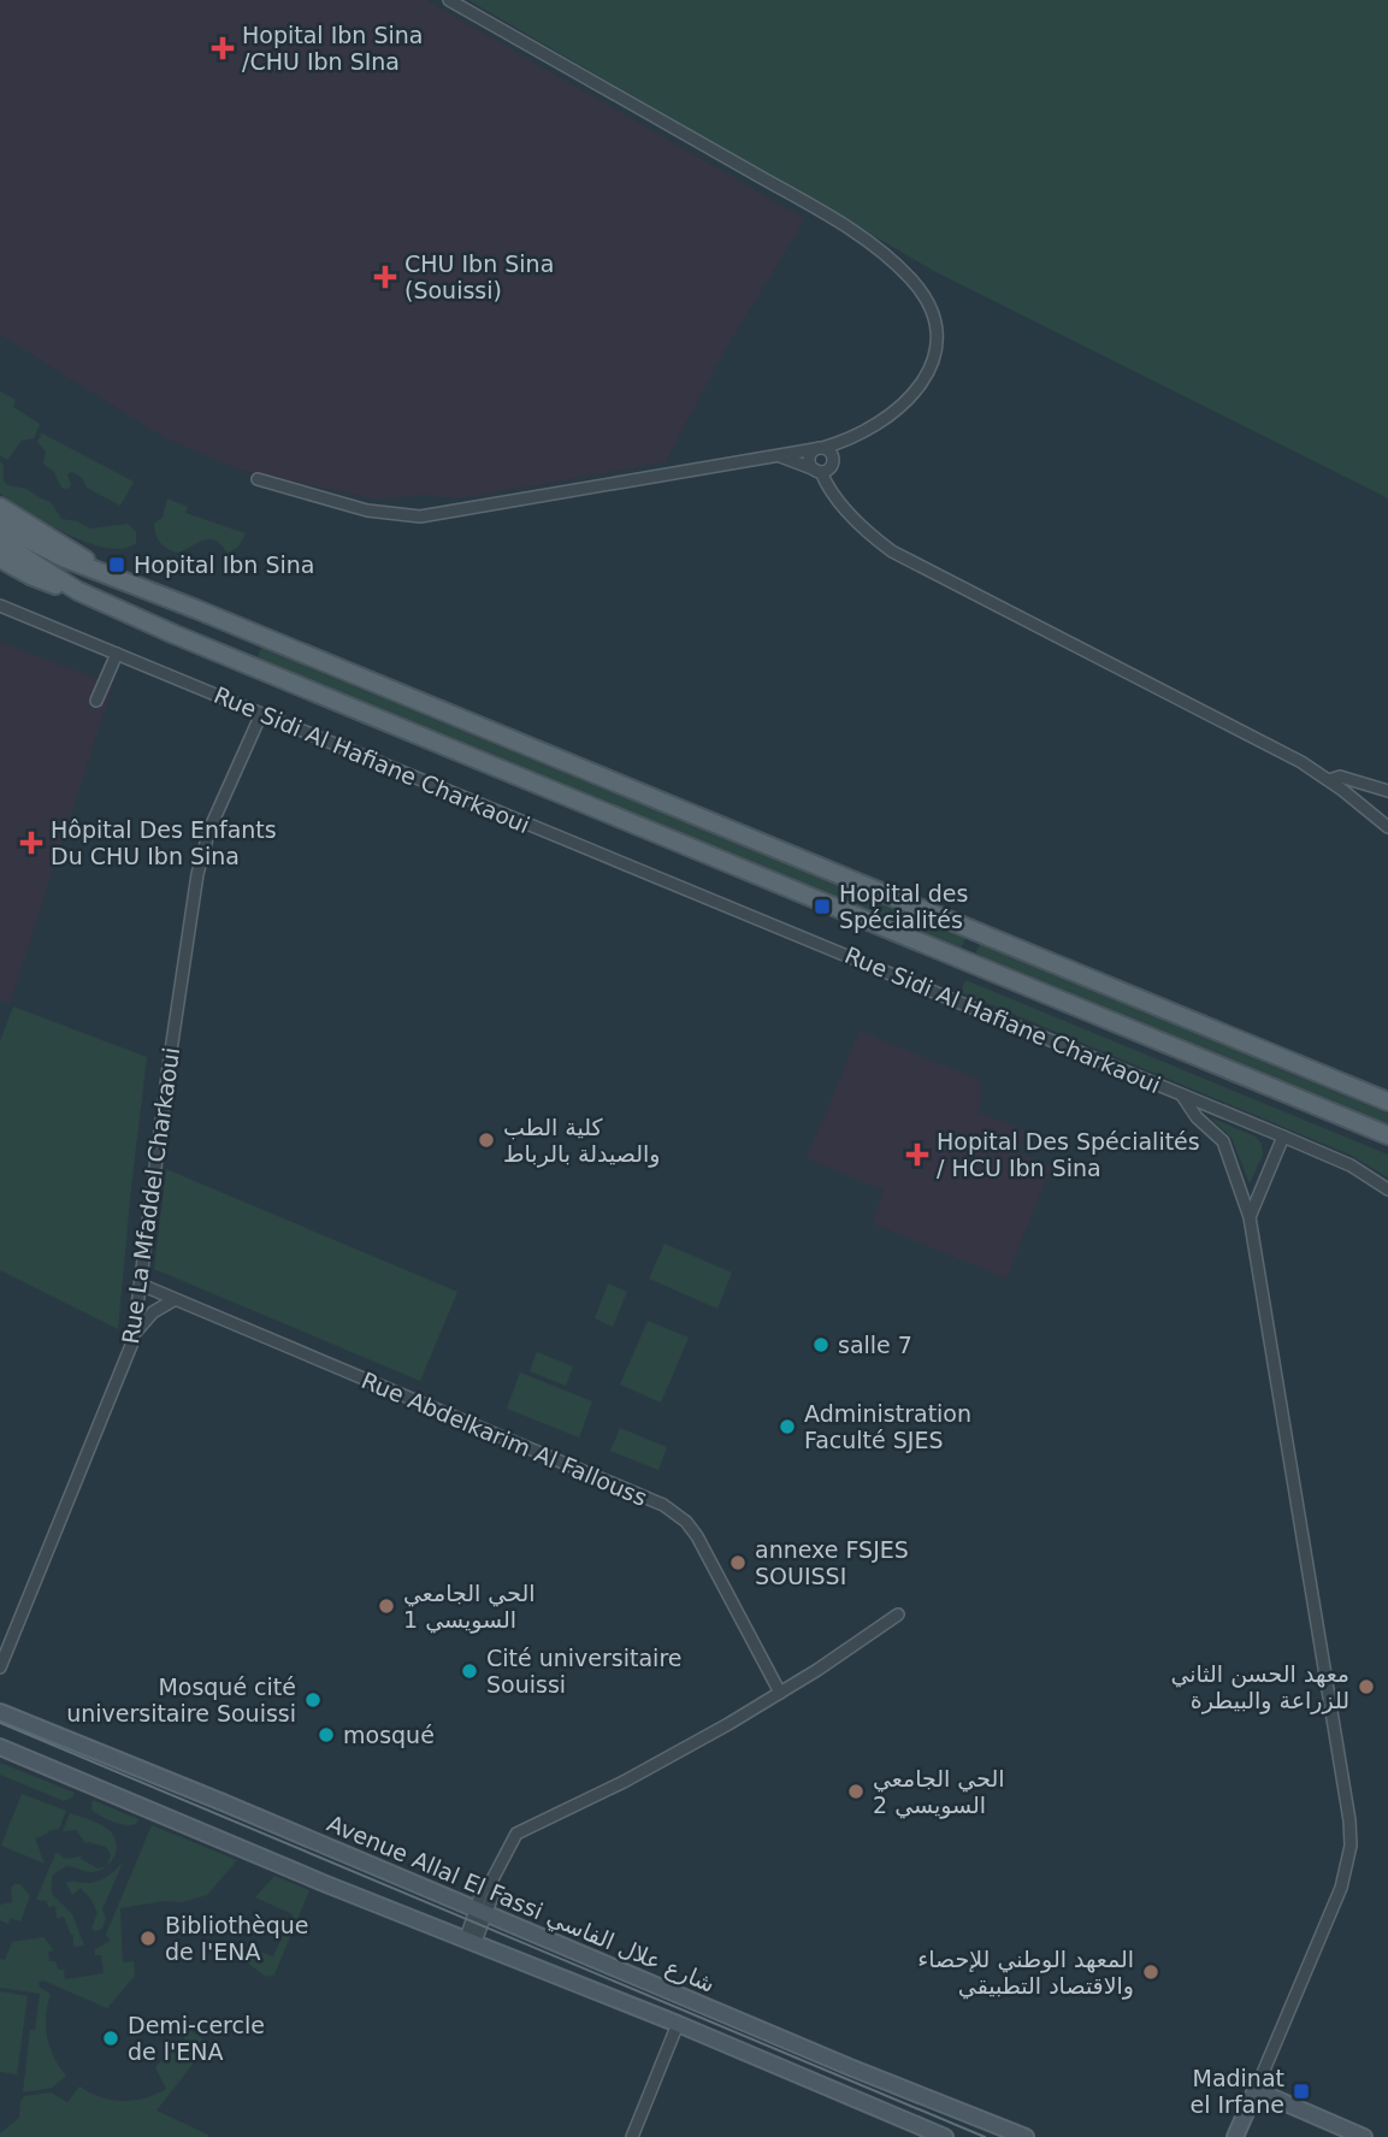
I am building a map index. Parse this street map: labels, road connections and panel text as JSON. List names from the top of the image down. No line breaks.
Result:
{"streets":{"street":["Rue Sidi Al Hafiane Charkaoui","Rue La Mfaddel Charkaoui","Rue Abdelkarim Al Fallouss","Avenue Allal El Fassi شارع علال الفاسي"]},"crossings":[["Rue Sidi Al Hafiane Charkaoui","Rue La Mfaddel Charkaoui"],["Rue La Mfaddel Charkaoui","Rue Abdelkarim Al Fallouss"]],"places":{"health":["Hopital Ibn Sina /CHU Ibn SIna","CHU Ibn Sina (Souissi)","Hôpital Des Enfants Du CHU Ibn Sina","Hopital Des Spécialités / HCU Ibn Sina"],"transit":["Hopital Ibn Sina","Hopital des Spécialités","Madinat el Irfane"],"other":["كلية الطب والصيدلة بالرباط","salle 7","Administration Faculté SJES","annexe FSJES SOUISSI","الحي الجامعي السويسي 1","Cité universitaire Souissi","معهد الحسن الثاني للزراعة والبيطرة","Mosqué cité universitaire Souissi","mosqué","الحي الجامعي السويسي 2","Bibliothèque de l'ENA","المعهد الوطني للإحصاء والاقتصاد التطبيقي","Demi-cercle de l'ENA"]}}
